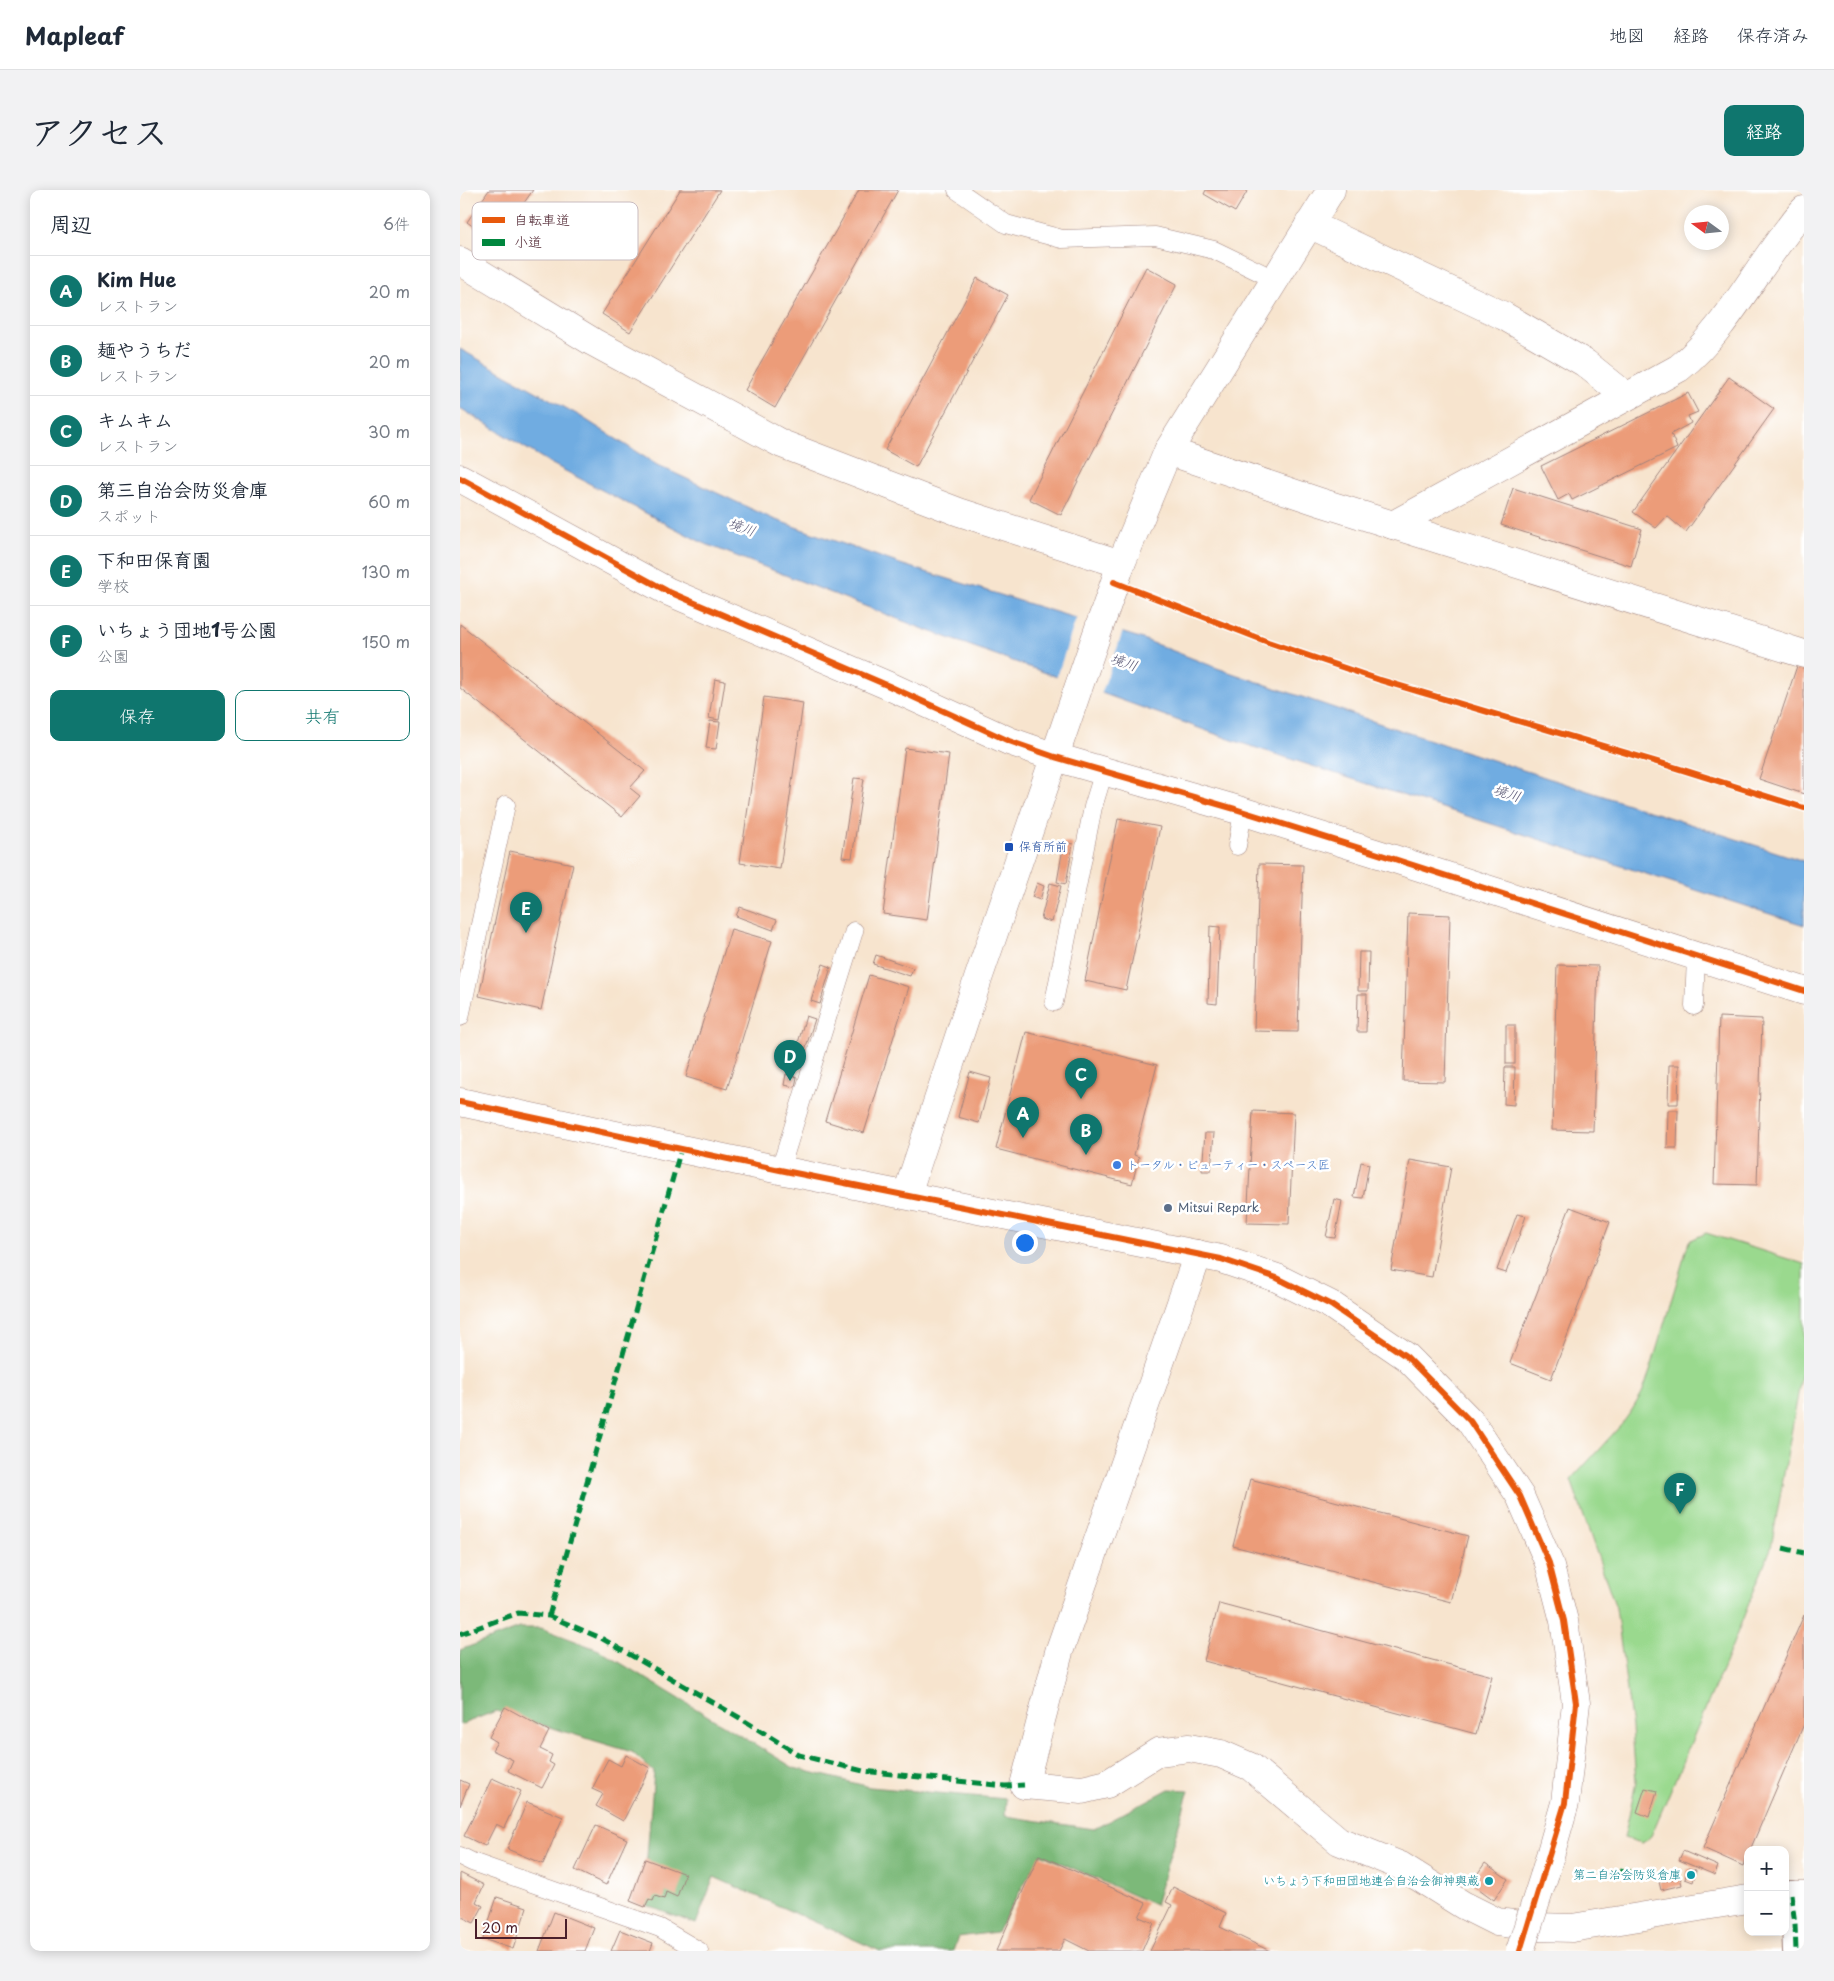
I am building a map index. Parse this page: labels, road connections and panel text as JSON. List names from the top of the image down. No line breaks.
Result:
{"water":["境川"],"places":{"transit":["保育所前"],"other":["トータル・ビューティー・スペース匠","Mitsui Repark","第二自治会防災倉庫","いちょう下和田団地連合自治会御神輿蔵"]},"legend":["自転車道","小道"],"scale_bar":"20 m","north":"left","page":{"header":"Mapleaf","nav":["地図","経路","保存済み"],"title":"アクセス","buttons":["経路",["保存","共有"]],"heading":["周辺","6件"],"list":[{"mark":"A","name":"Kim Hue","note":"レストラン","value":"20 m"},{"mark":"B","name":"麺やうちだ","note":"レストラン","value":"20 m"},{"mark":"C","name":"キムキム","note":"レストラン","value":"30 m"},{"mark":"D","name":"第三自治会防災倉庫","note":"スポット","value":"60 m"},{"mark":"E","name":"下和田保育園","note":"学校","value":"130 m"},{"mark":"F","name":"いちょう団地1号公園","note":"公園","value":"150 m"}],"pins":["E","D","C","A","B","F"],"map_buttons":["+","−"],"scale":"20 m"}}
